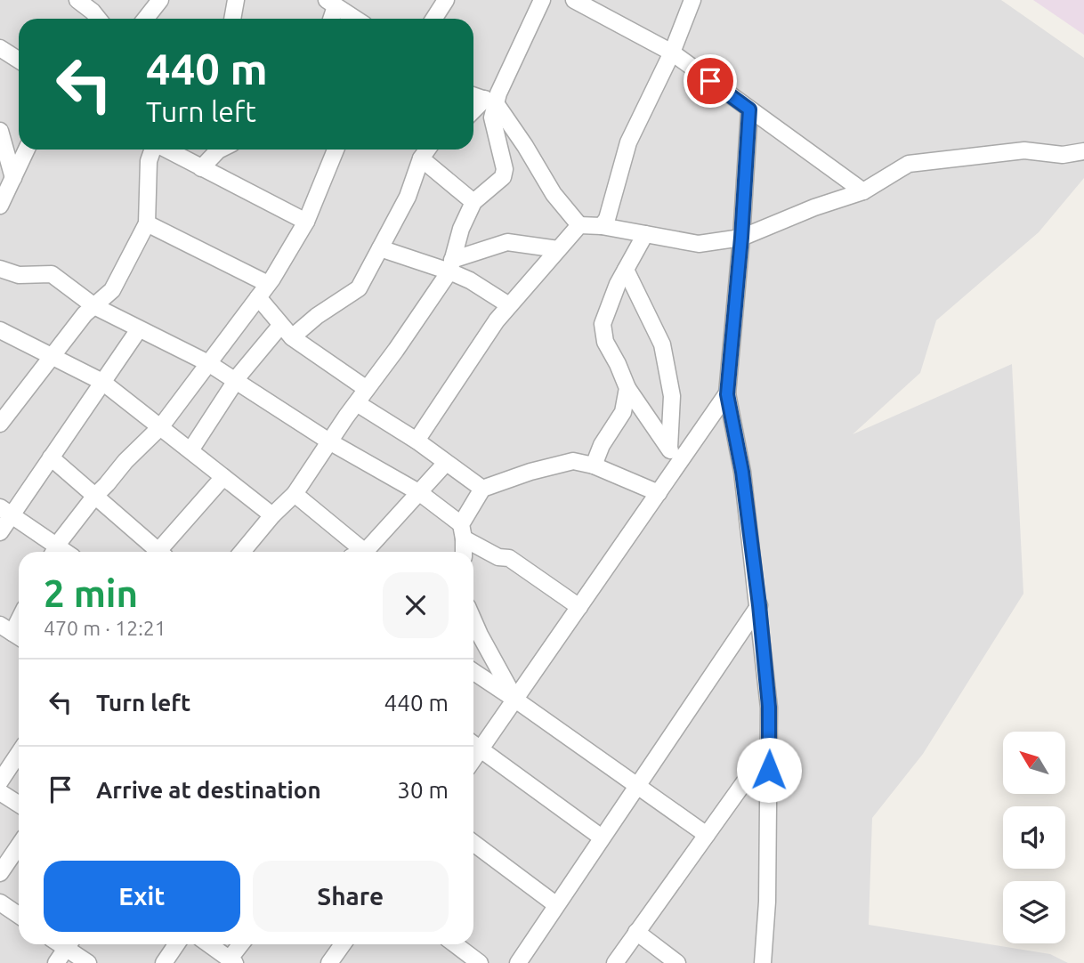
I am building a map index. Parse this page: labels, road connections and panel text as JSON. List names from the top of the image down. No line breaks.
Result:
{"north":"top left","page":{"turn":["440 m","Turn left"],"heading":["2 min","470 m · 12:21"],"list":[{"name":"Turn left","value":"440 m"},{"name":"Arrive at destination","value":"30 m"}],"buttons":["Exit","Share"]}}
